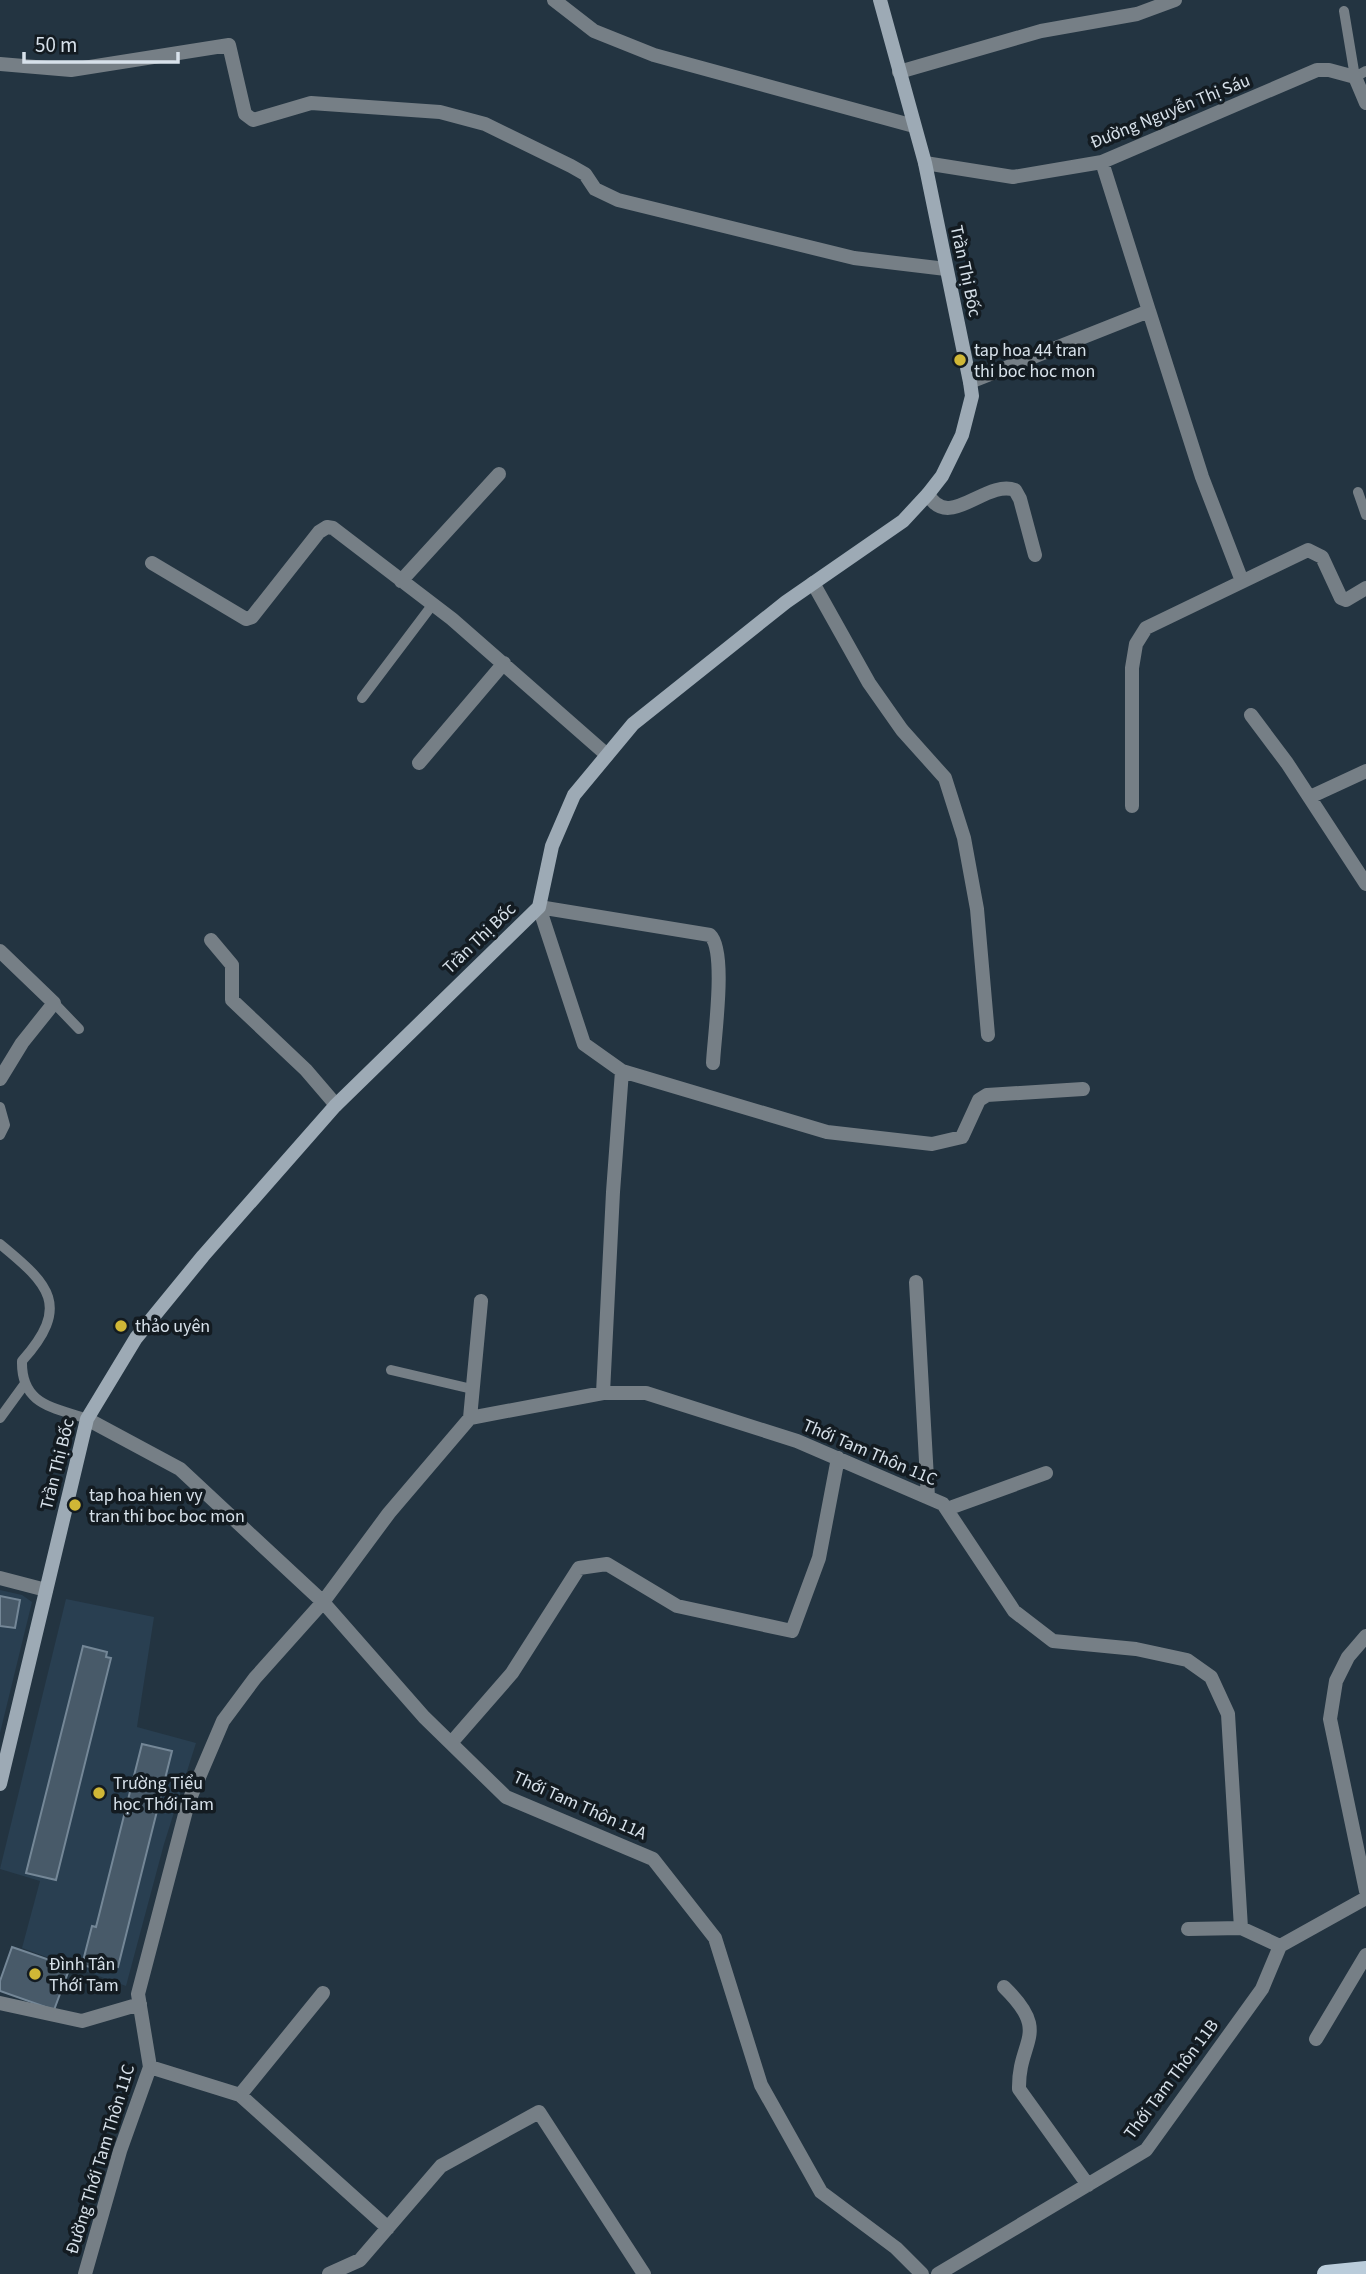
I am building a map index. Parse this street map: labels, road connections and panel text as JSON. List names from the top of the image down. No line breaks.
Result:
{"streets":{"street":["Đường Nguyễn Thị Sáu","Trần Thị Bốc","Thới Tam Thôn 11C","Thới Tam Thôn 11A","Thới Tam Thôn 11B","Đường Thới Tam Thôn 11C"]},"crossings":[["Đường Nguyễn Thị Sáu","Trần Thị Bốc"],["Trần Thị Bốc","Thới Tam Thôn 11A"],["Thới Tam Thôn 11A","Đường Thới Tam Thôn 11C"]],"places":["tap hoa 44 tran thi boc hoc mon","thảo uyên","tap hoa hien vy tran thi boc boc mon","Trường Tiểu học Thới Tam","Đình Tân Thới Tam"],"scale_bar":"50 m"}
